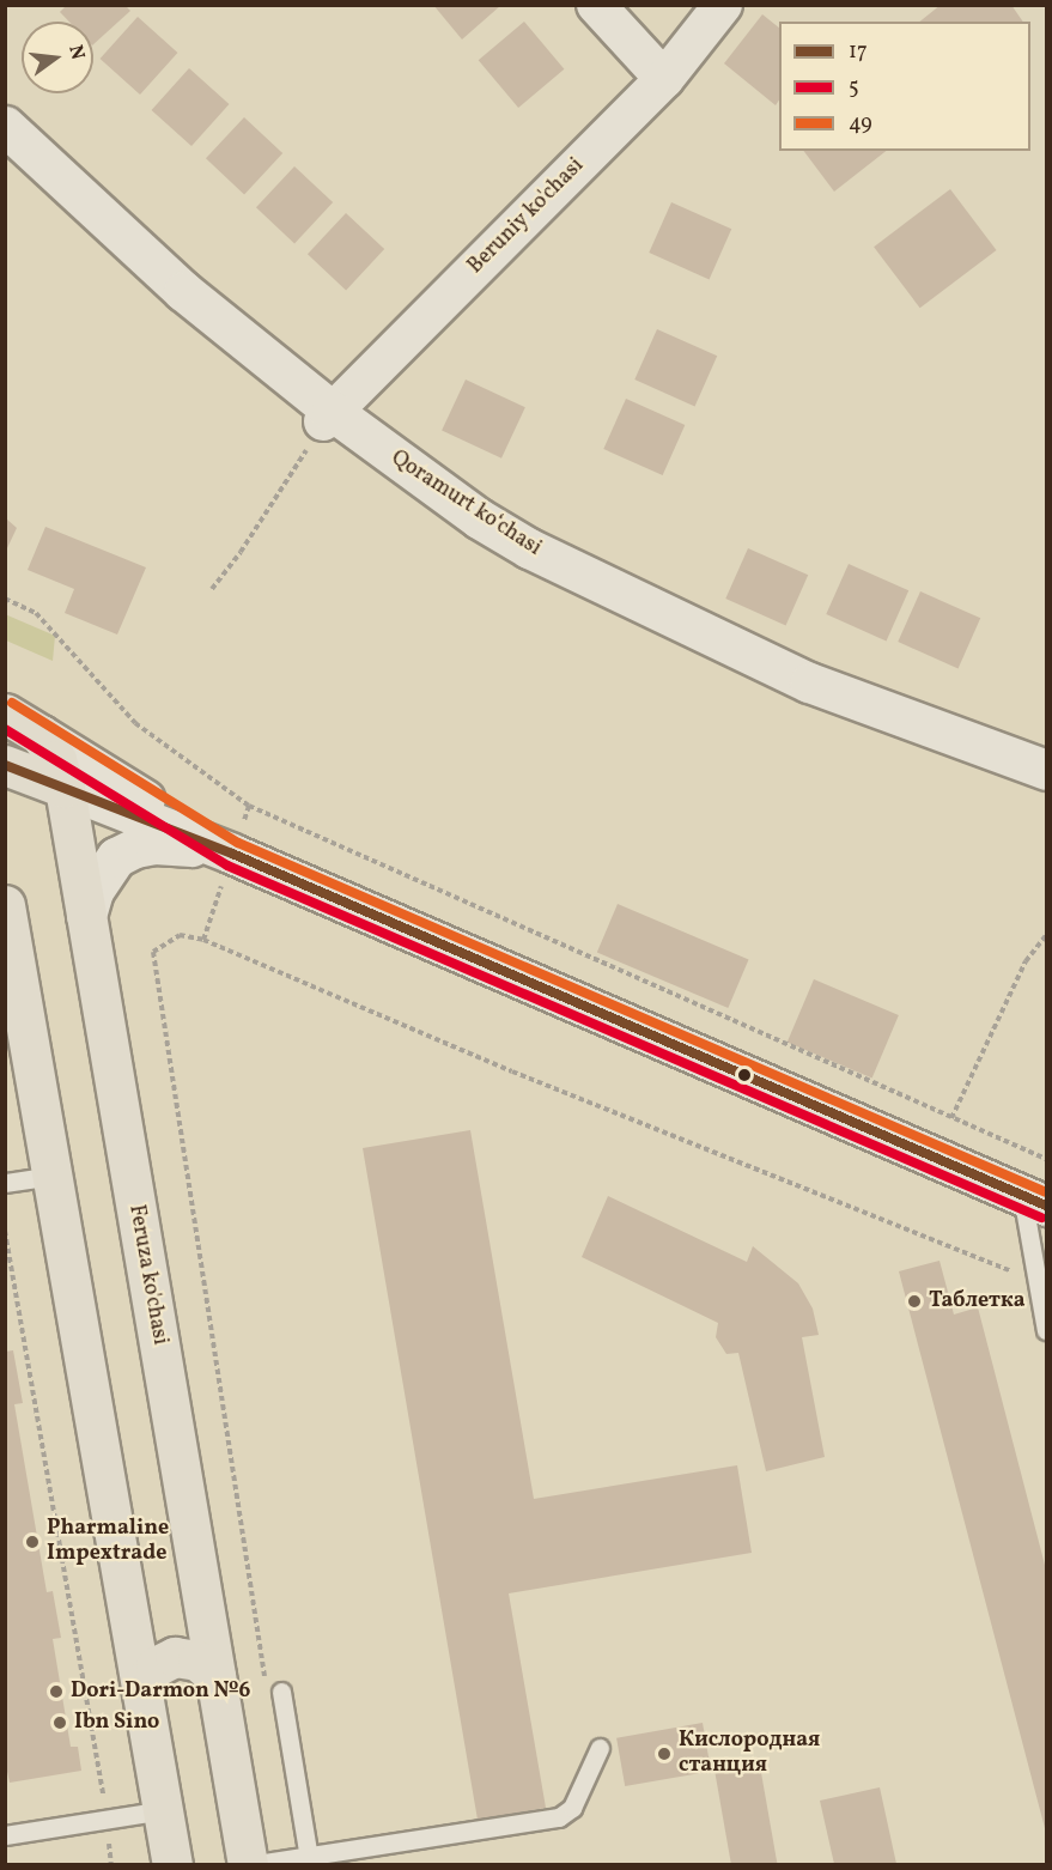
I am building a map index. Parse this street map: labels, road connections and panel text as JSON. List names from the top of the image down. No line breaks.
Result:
{"streets":{"main road":["Qoramurt koʻchasi","Feruza ko'chasi"],"street":["Beruniy ko'chasi"]},"crossings":[["Beruniy ko'chasi","Qoramurt koʻchasi"]],"places":["Таблетка","Pharmaline Impextrade","Dori-Darmon №6","Ibn Sino","Кислородная станция"],"lines":["transit line 49","transit line 5","transit line 17"],"legend":["17","5","49"],"north":"right"}
